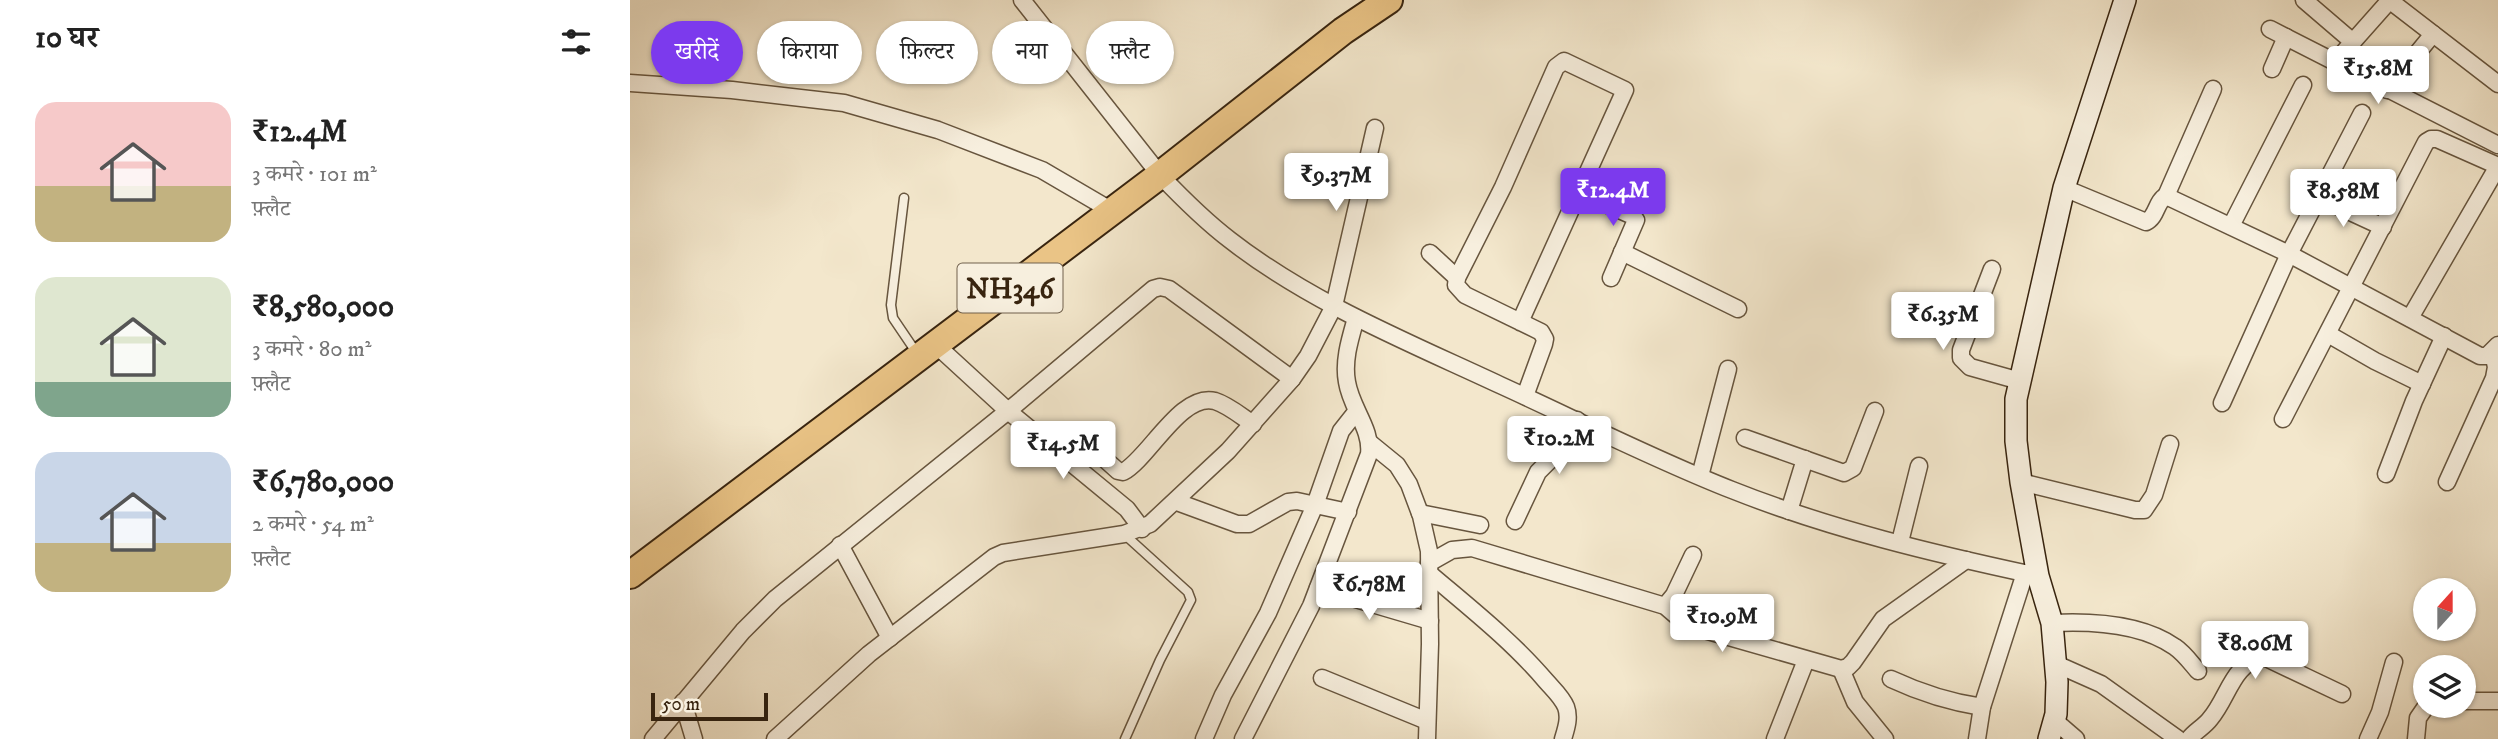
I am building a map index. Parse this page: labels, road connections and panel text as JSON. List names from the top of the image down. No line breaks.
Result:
{"streets":{"highway":["NH346"]},"scale_bar":"50 m","north":"top","page":{"heading":"10 घर","chip":["खरीदें","किराया","फ़िल्टर","नया","फ़्लैट"],"price":["₹15.8M","₹9.37M","₹12.4M","₹8.58M","₹6.35M","₹10.2M","₹14.5M","₹6.78M","₹10.9M","₹8.06M"],"list":[{"name":"₹12.4M","note":"3 कमरे · 101 m² · फ़्लैट"},{"name":"₹8,580,000","note":"3 कमरे · 80 m² · फ़्लैट"},{"name":"₹6,780,000","note":"2 कमरे · 54 m² · फ़्लैट"}],"scale":"50 m"}}
